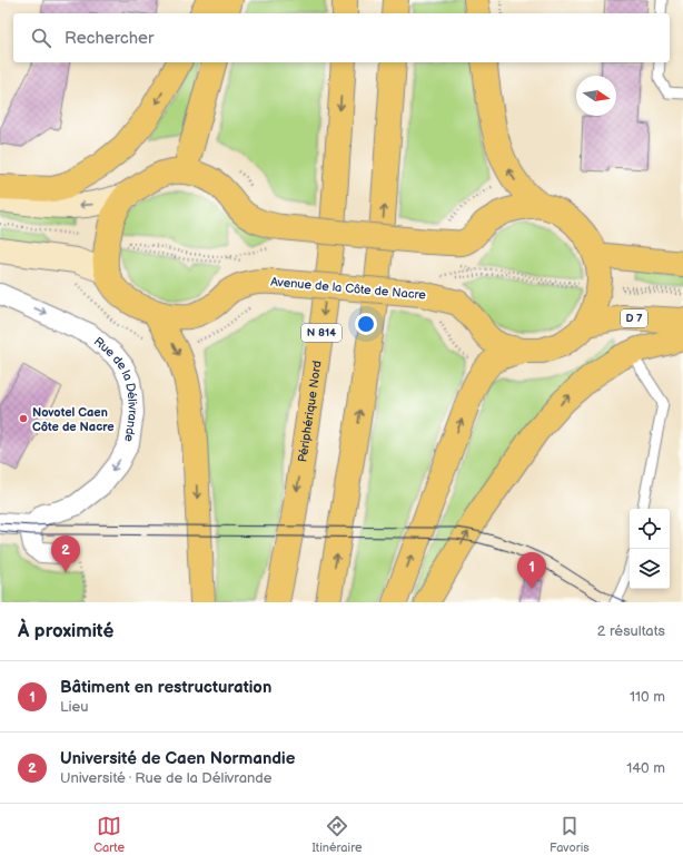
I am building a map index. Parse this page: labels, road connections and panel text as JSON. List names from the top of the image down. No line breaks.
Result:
{"streets":{"main road":["Avenue de la Côte de Nacre","D 7","N 814","Périphérique Nord"],"street":["Rue de la Délivrande"]},"crossings":[["Avenue de la Côte de Nacre","D 7"]],"places":["Novotel Caen Côte de Nacre"],"north":"right","page":{"search":"Rechercher","pins":["2","1"],"heading":["À proximité","2 résultats"],"list":[{"mark":"1","name":"Bâtiment en restructuration","note":"Lieu","value":"110 m"},{"mark":"2","name":"Université de Caen Normandie","note":"Université · Rue de la Délivrande","value":"140 m"}],"nav":["Carte","Itinéraire","Favoris"]}}
